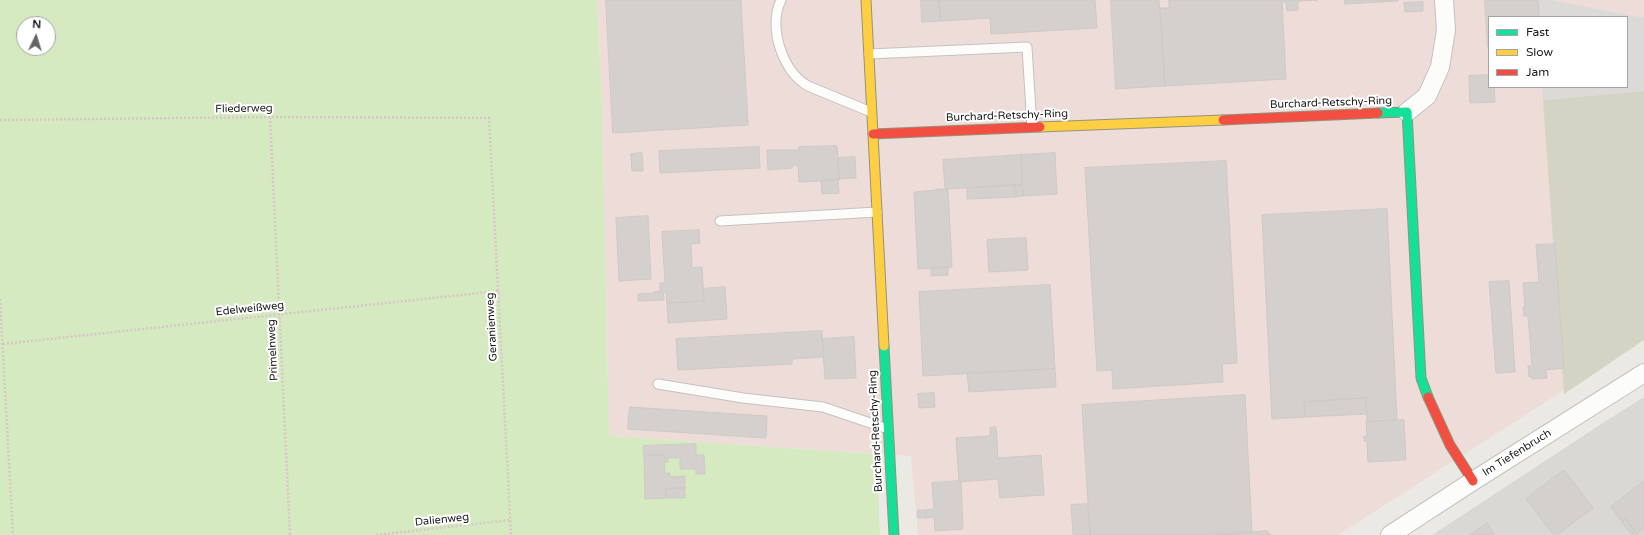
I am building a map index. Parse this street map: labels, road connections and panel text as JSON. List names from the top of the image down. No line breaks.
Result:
{"streets":{"street":["Burchard-Retschy-Ring","Im Tiefenbruch"],"path":["Fliederweg","Edelweißweg","Geranienweg","Primelnweg","Dalienweg"]},"crossings":[["Burchard-Retschy-Ring","Im Tiefenbruch"],["Fliederweg","Geranienweg"],["Fliederweg","Primelnweg"],["Edelweißweg","Geranienweg"],["Edelweißweg","Primelnweg"],["Geranienweg","Dalienweg"]],"legend":["Fast","Slow","Jam"],"north":"top"}
